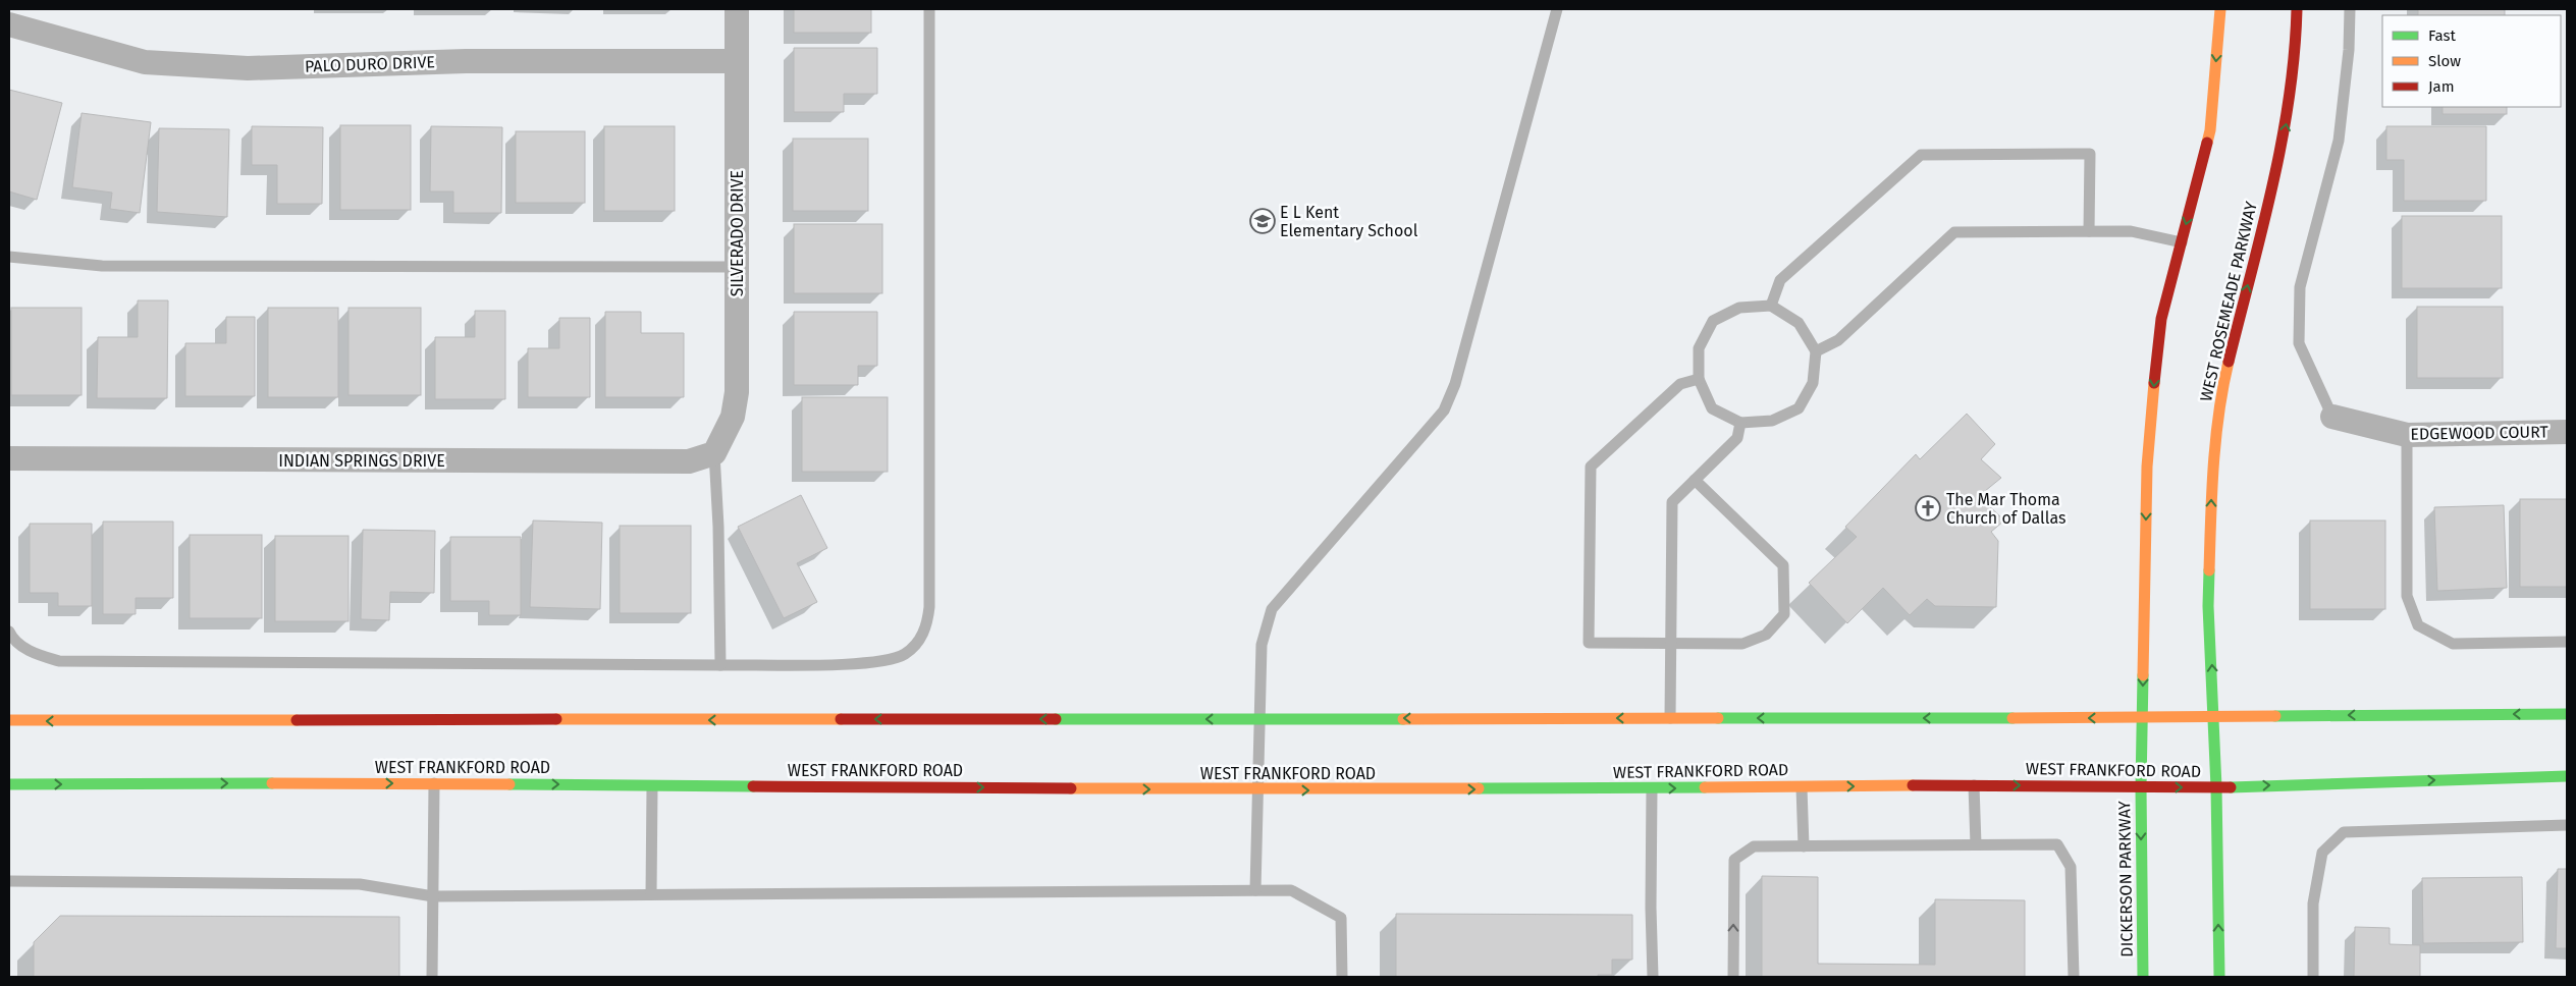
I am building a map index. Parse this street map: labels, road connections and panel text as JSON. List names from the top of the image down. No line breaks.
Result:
{"streets":{"main road":["WEST ROSEMEADE PARKWAY","WEST FRANKFORD ROAD","DICKERSON PARKWAY"],"street":["PALO DURO DRIVE","SILVERADO DRIVE","EDGEWOOD COURT","INDIAN SPRINGS DRIVE"]},"crossings":[["PALO DURO DRIVE","SILVERADO DRIVE"],["SILVERADO DRIVE","INDIAN SPRINGS DRIVE"],["WEST ROSEMEADE PARKWAY","WEST FRANKFORD ROAD"],["WEST FRANKFORD ROAD","DICKERSON PARKWAY"]],"places":{"school or university":["E L Kent Elementary School"],"church":["The Mar Thoma Church of Dallas"]},"legend":["Fast","Slow","Jam"]}
